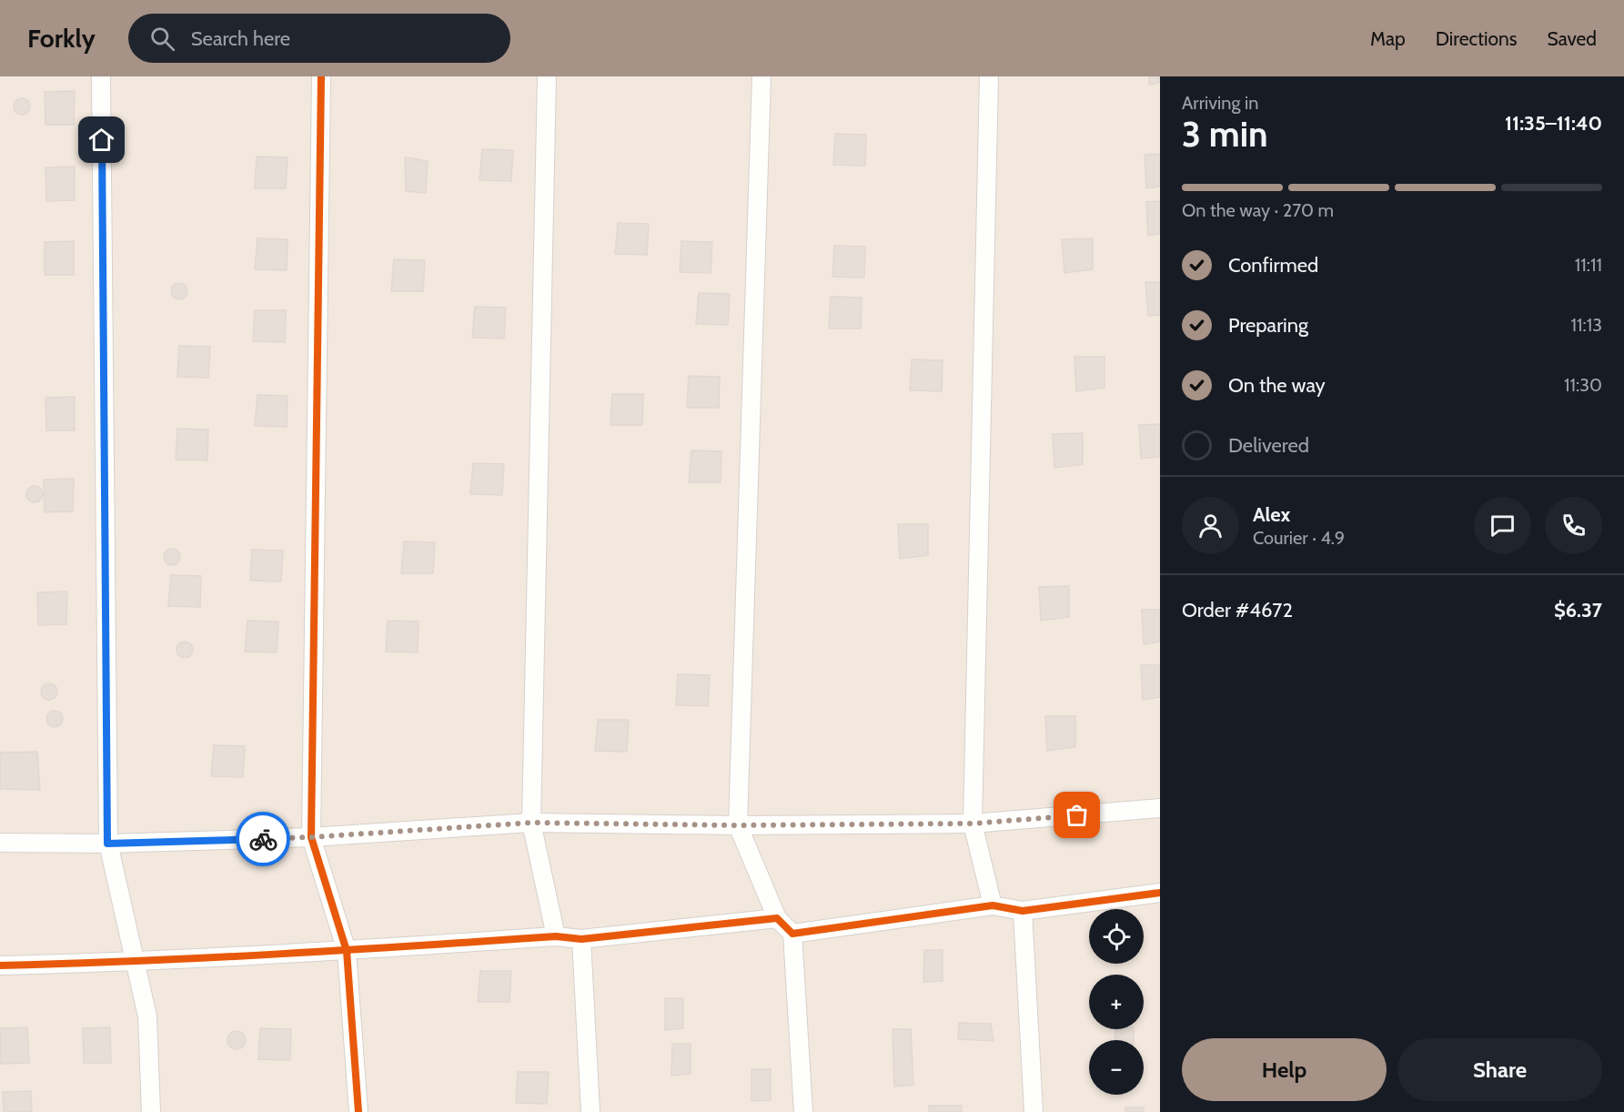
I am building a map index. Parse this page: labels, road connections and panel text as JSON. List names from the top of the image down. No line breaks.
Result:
{"page":{"header":"Forkly","search":"Search here","nav":["Map","Directions","Saved"],"heading":["3 min","Arriving in","11:35–11:40"],"panel":["Alex","Courier · 4.9","Order #4672","$6.37"],"bar":"On the way · 270 m","list":[["Confirmed","11:11"],["Preparing","11:13"],["On the way","11:30"],"Delivered"],"map_buttons":["+","−"],"buttons":["Help","Share"]}}
